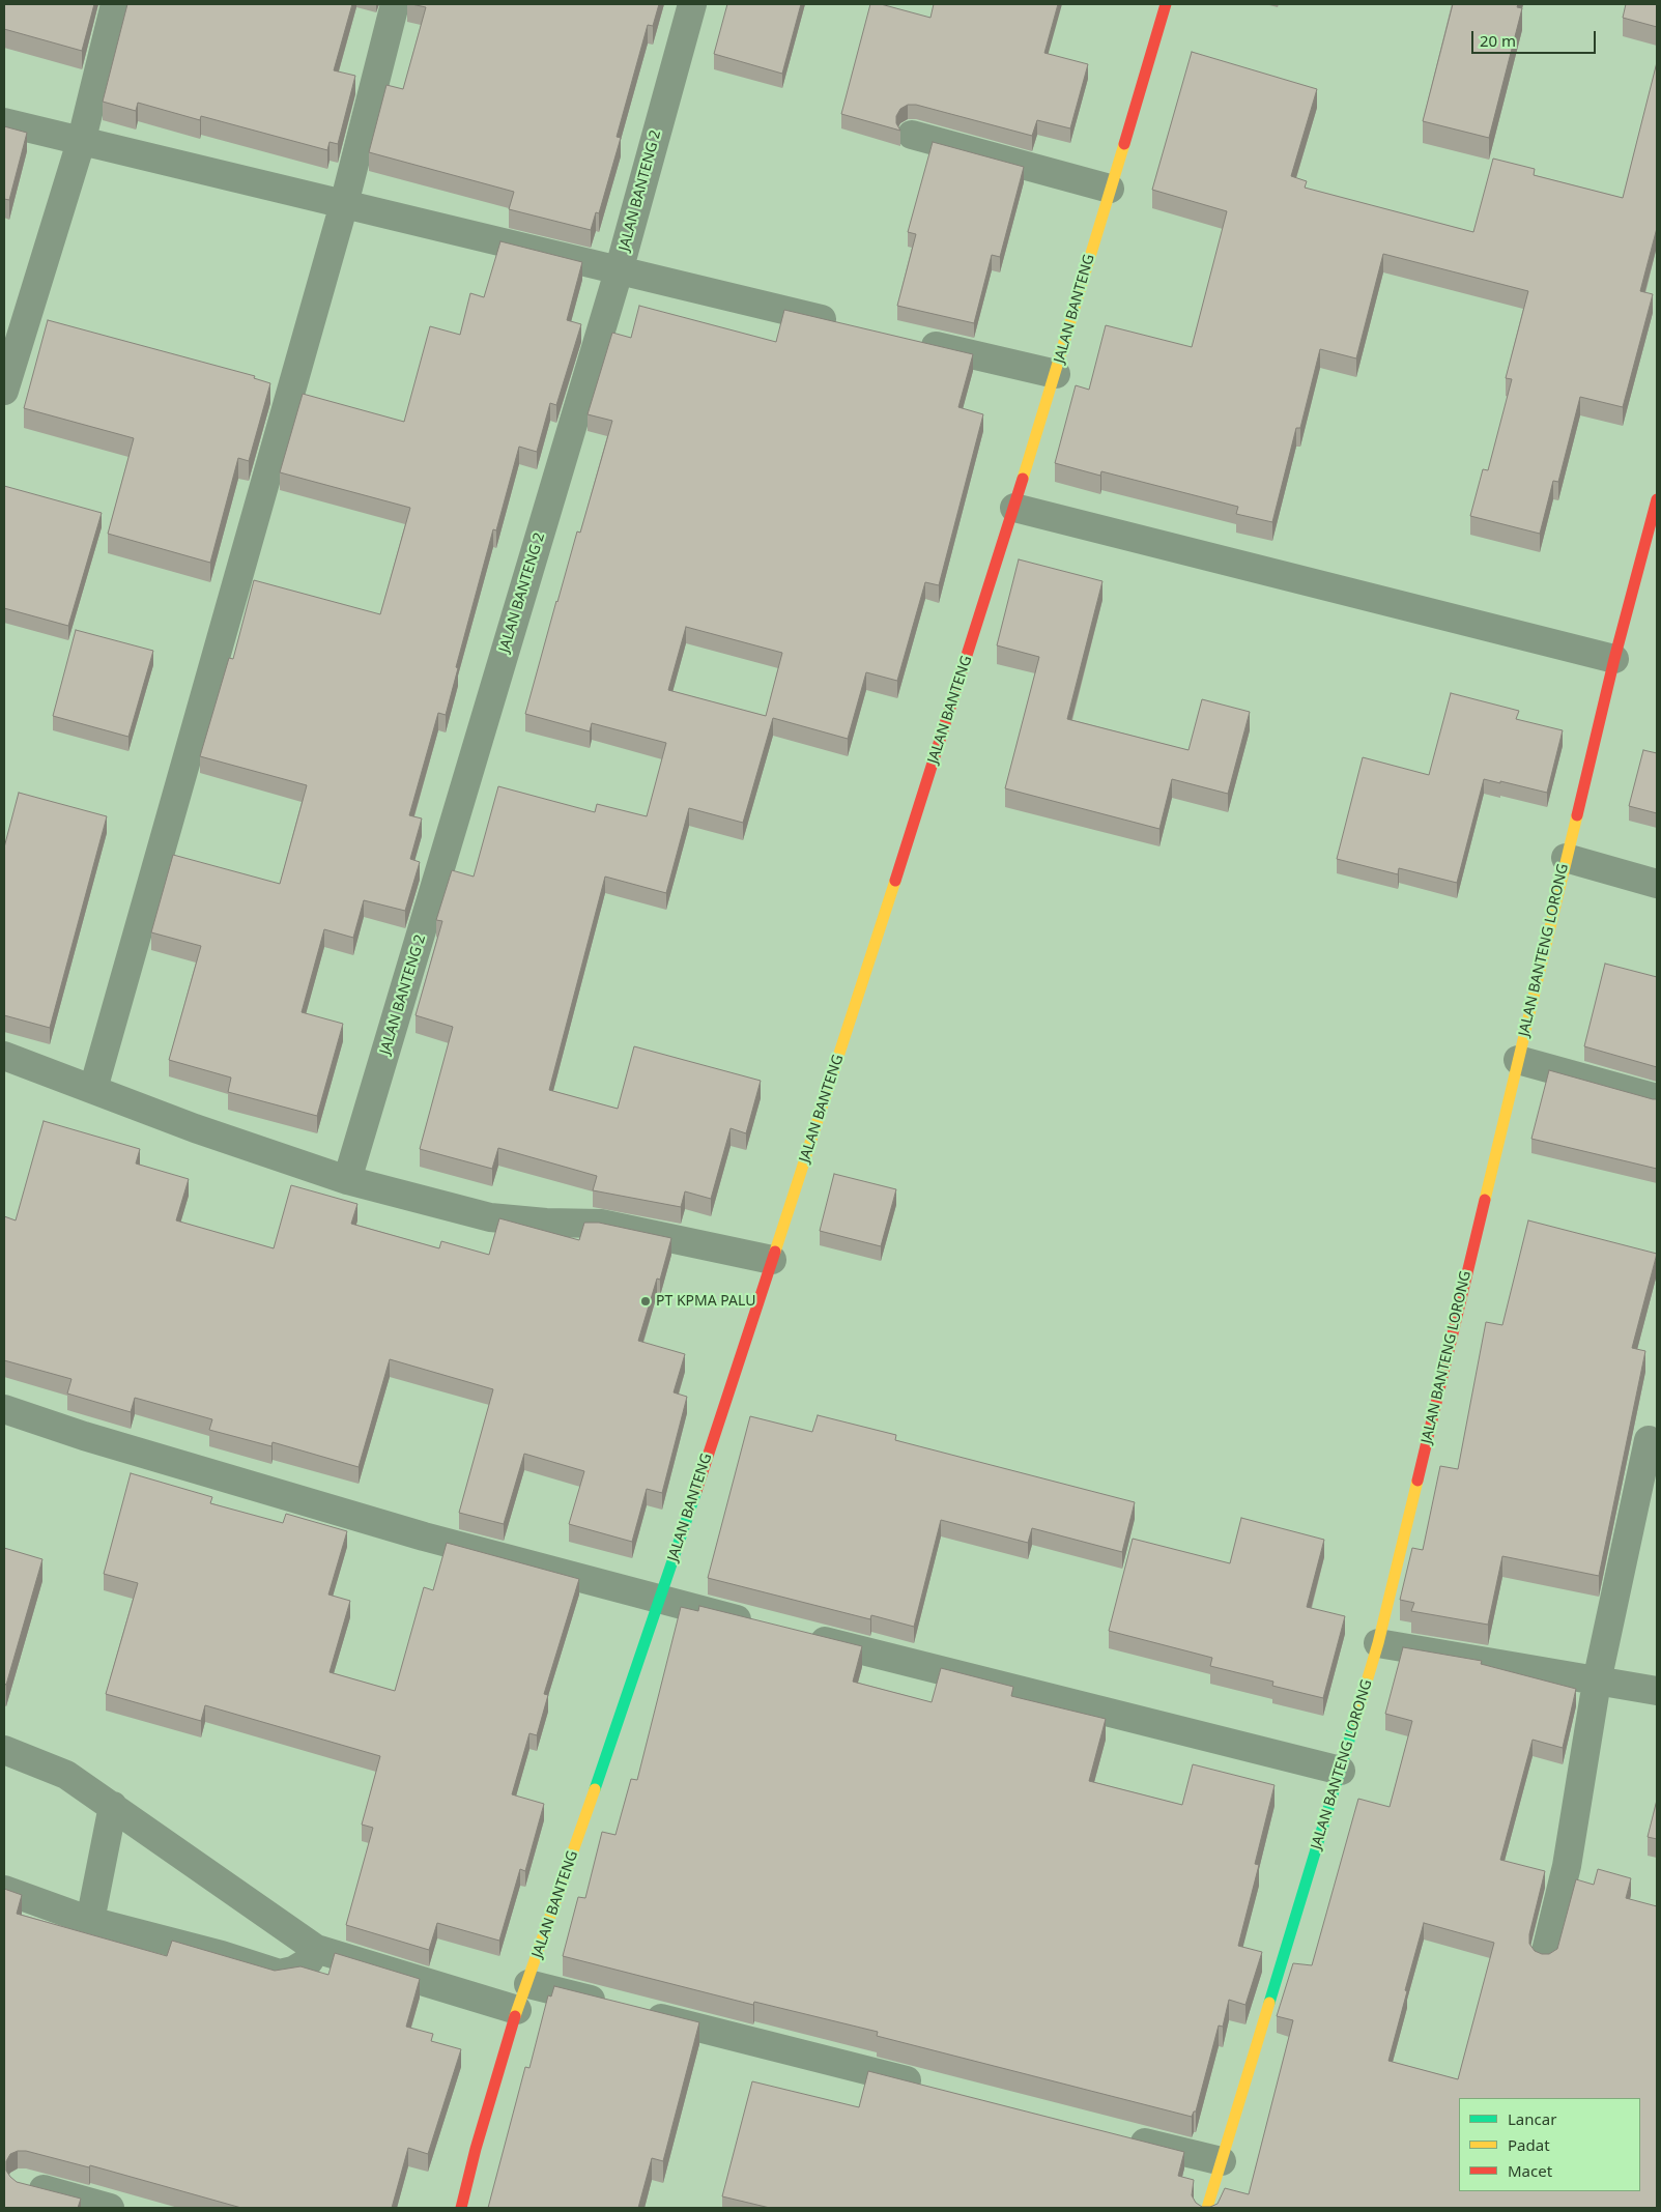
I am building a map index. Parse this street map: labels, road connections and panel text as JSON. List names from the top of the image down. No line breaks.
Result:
{"streets":{"street":["JALAN BANTENG 2","JALAN BANTENG","JALAN BANTENG LORONG"]},"places":["PT KPMA PALU"],"legend":["Lancar","Padat","Macet"],"scale_bar":"20 m"}
